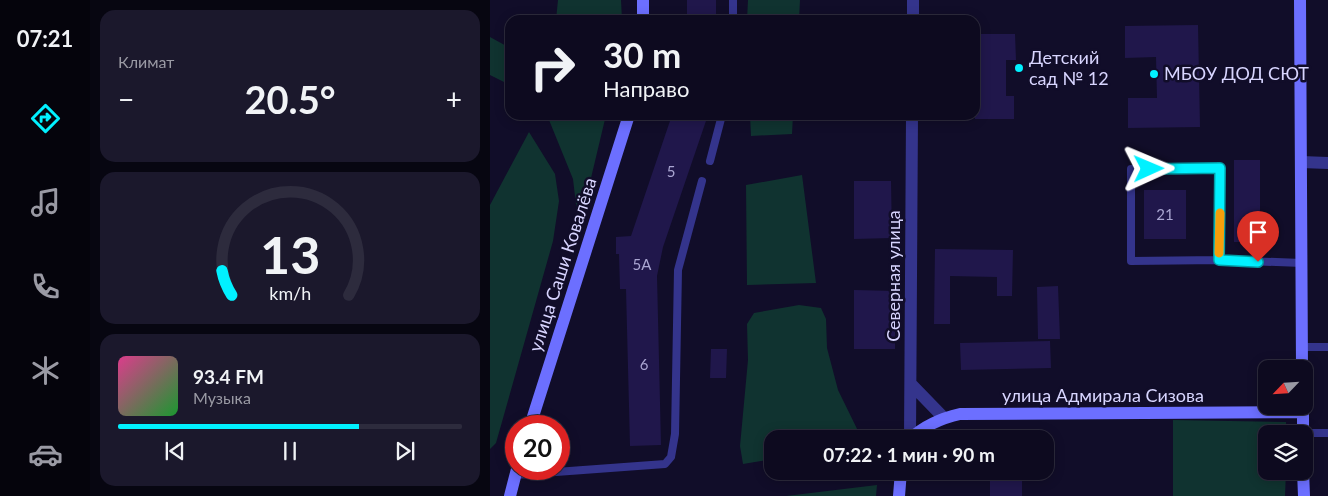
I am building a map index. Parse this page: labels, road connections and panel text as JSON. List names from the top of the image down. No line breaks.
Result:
{"streets":{"street":["улица Саши Ковалёва","Северная улица","улица Адмирала Сизова"]},"places":["Детский сад № 12","МБОУ ДОД СЮТ"],"house_numbers":["5","21","5А","6"],"north":"bottom left","page":{"tabs":"07:21","tile":"Климат","turn":["30 m","Направо"],"heat":["−","20.5°","+"],"song":["93.4 FM","Музыка"],"limit":"20","trip":"07:22 · 1 мин · 90 m","gauge":["13","km/h"]}}
